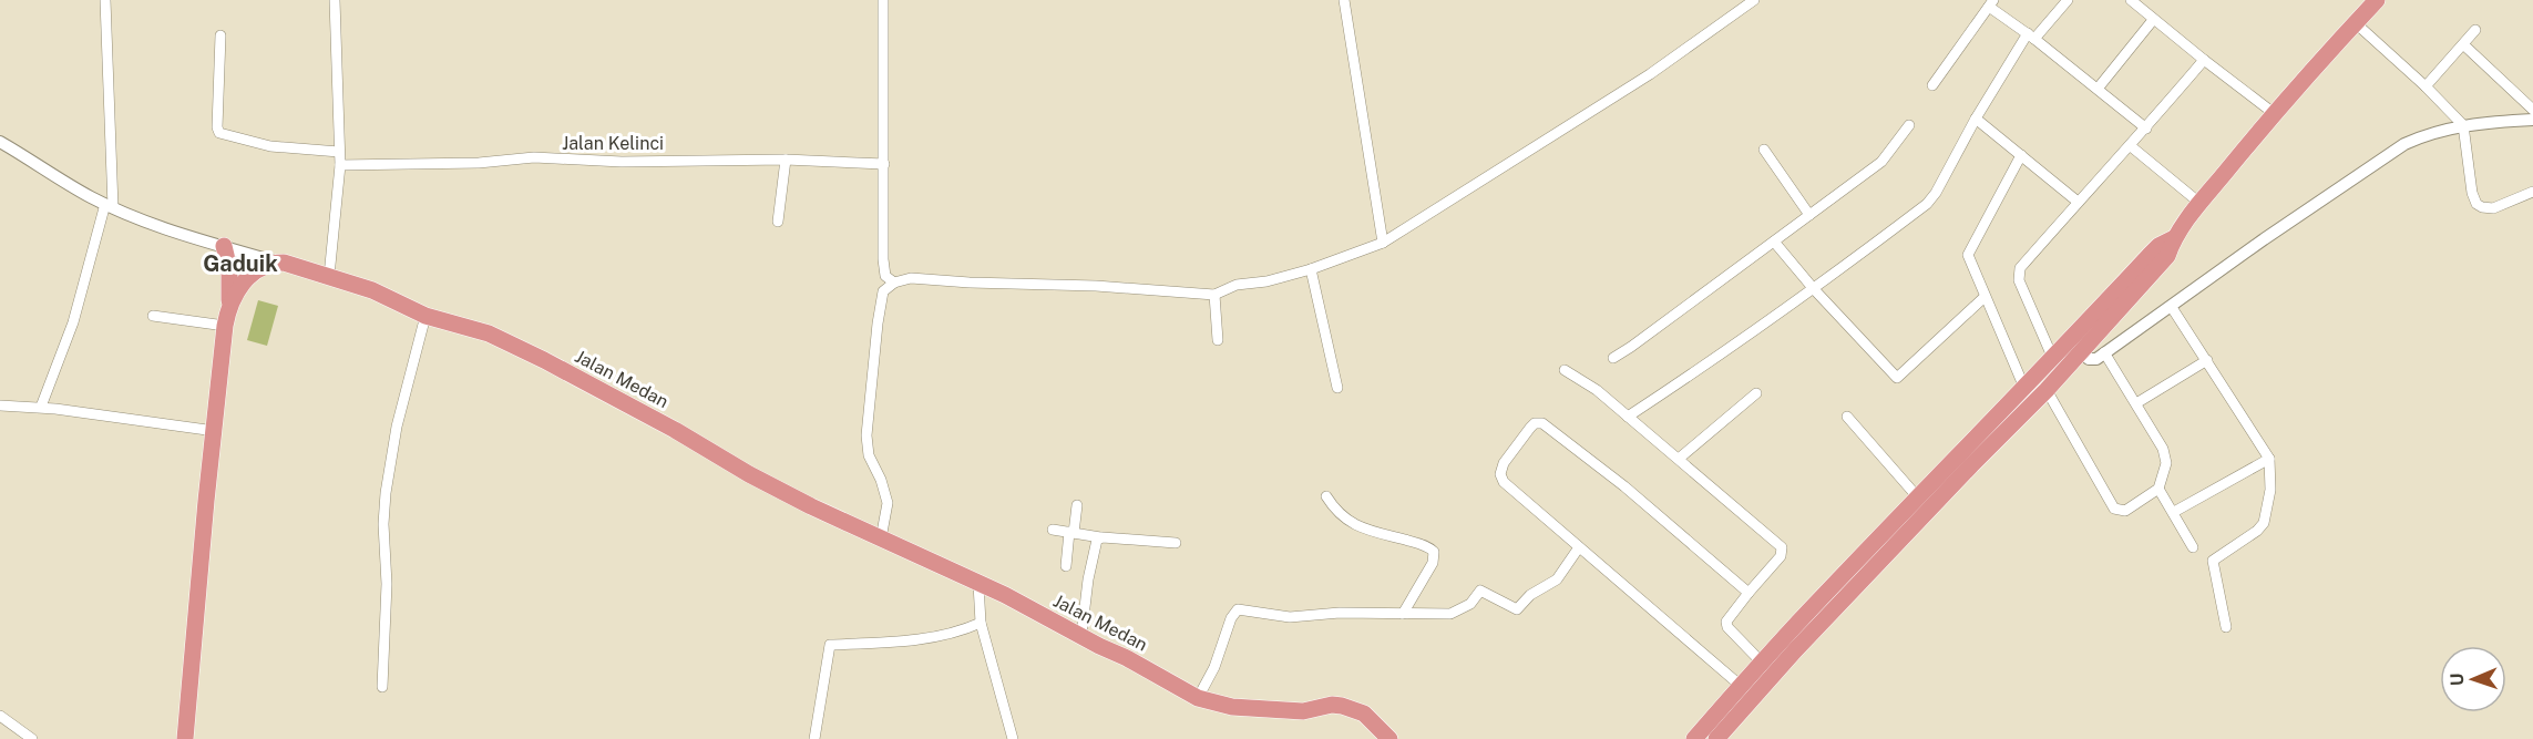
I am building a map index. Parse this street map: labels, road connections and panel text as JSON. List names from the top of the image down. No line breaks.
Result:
{"streets":{"highway":["Jalan Medan"],"street":["Jalan Kelinci"]},"districts":["Gaduik"],"north":"left"}
